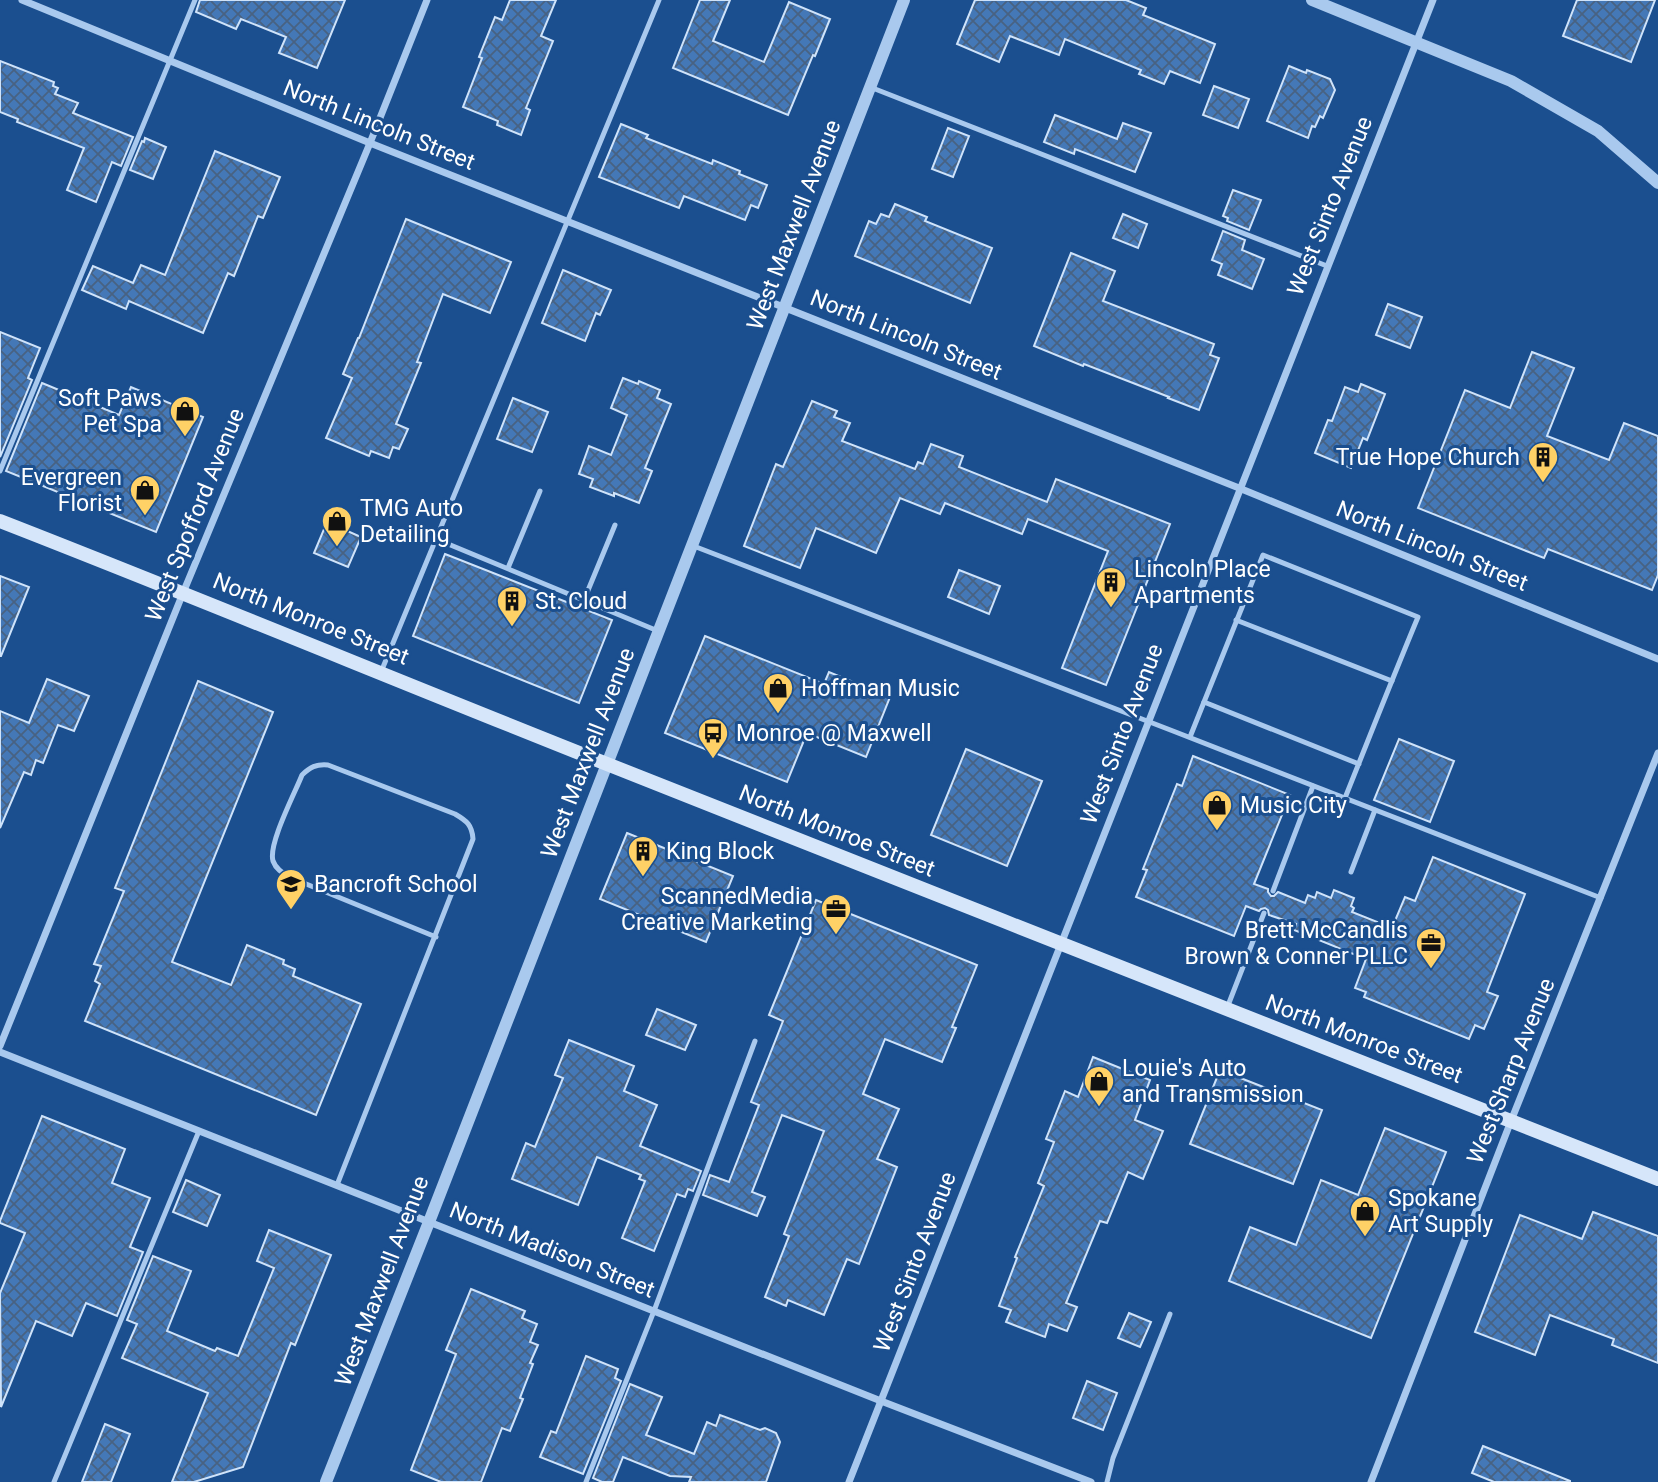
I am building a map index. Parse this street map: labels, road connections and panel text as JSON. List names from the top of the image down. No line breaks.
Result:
{"streets":{"main road":["North Monroe Street"],"street":["North Lincoln Street","West Sinto Avenue","West Maxwell Avenue","West Spofford Avenue","West Sharp Avenue","North Madison Street"]},"crossings":[["North Lincoln Street","West Sinto Avenue"],["North Lincoln Street","West Maxwell Avenue"],["North Lincoln Street","West Spofford Avenue"],["West Sinto Avenue","North Monroe Street"],["West Sinto Avenue","North Madison Street"],["West Maxwell Avenue","North Monroe Street"],["West Maxwell Avenue","North Madison Street"],["West Spofford Avenue","North Monroe Street"],["West Spofford Avenue","North Madison Street"],["North Monroe Street","West Sharp Avenue"]],"places":{"shop":["Soft Paws Pet Spa","Evergreen Florist","TMG Auto Detailing","Hoffman Music","Music City","Louie's Auto and Transmission","Spokane Art Supply"],"building":["True Hope Church","Lincoln Place Apartments","St. Cloud","King Block"],"bus stop":["Monroe @ Maxwell"],"school or university":["Bancroft School"],"office":["ScannedMedia Creative Marketing","Brett McCandlis Brown & Conner PLLC"]}}
